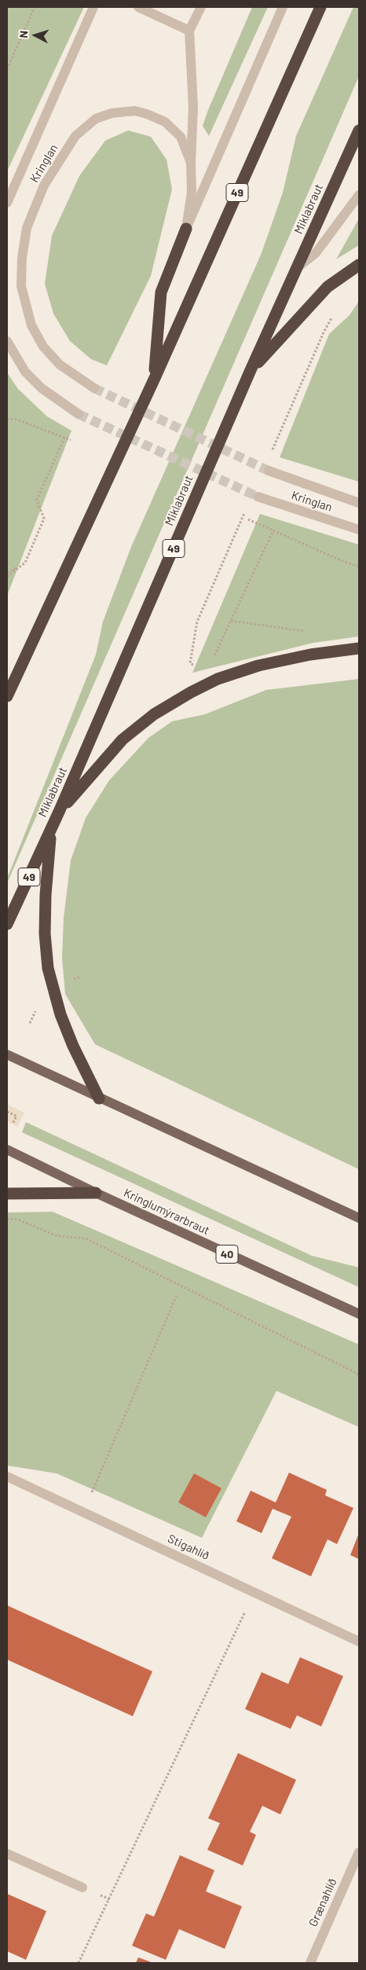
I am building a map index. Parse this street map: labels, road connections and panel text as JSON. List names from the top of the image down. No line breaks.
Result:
{"streets":{"highway":["49","Miklabraut"],"main road":["Kringlumýrarbraut","40"],"street":["Kringlan","Stigahlíð","Grænahlíð"]},"north":"left"}
